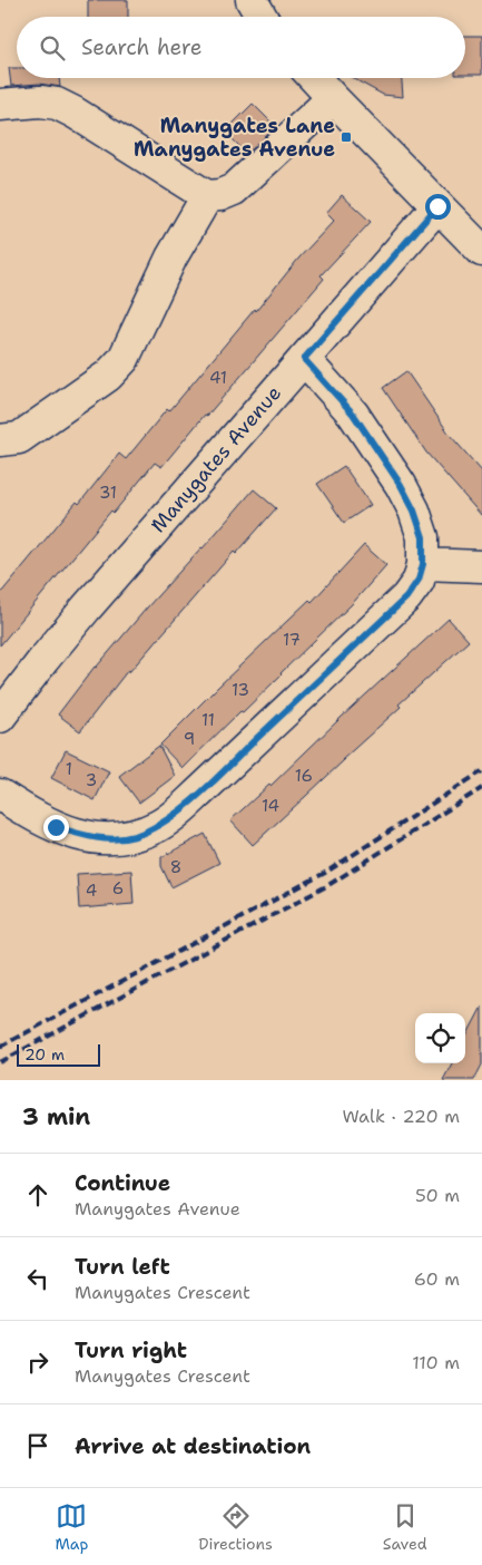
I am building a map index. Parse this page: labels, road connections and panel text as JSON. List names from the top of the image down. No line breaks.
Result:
{"streets":{"street":["Manygates Avenue"]},"places":{"transit":["Manygates Lane Manygates Avenue"]},"house_numbers":["41","31","17","13","11","9","1","16","3","14","8","6","4"],"scale_bar":"20 m","page":{"search":"Search here","scale":"20 m","heading":["3 min","Walk · 220 m"],"list":[["Continue","Manygates Avenue","50 m"],["Turn left","Manygates Crescent","60 m"],["Turn right","Manygates Crescent","110 m"],"Arrive at destination"],"nav":["Map","Directions","Saved"]}}
